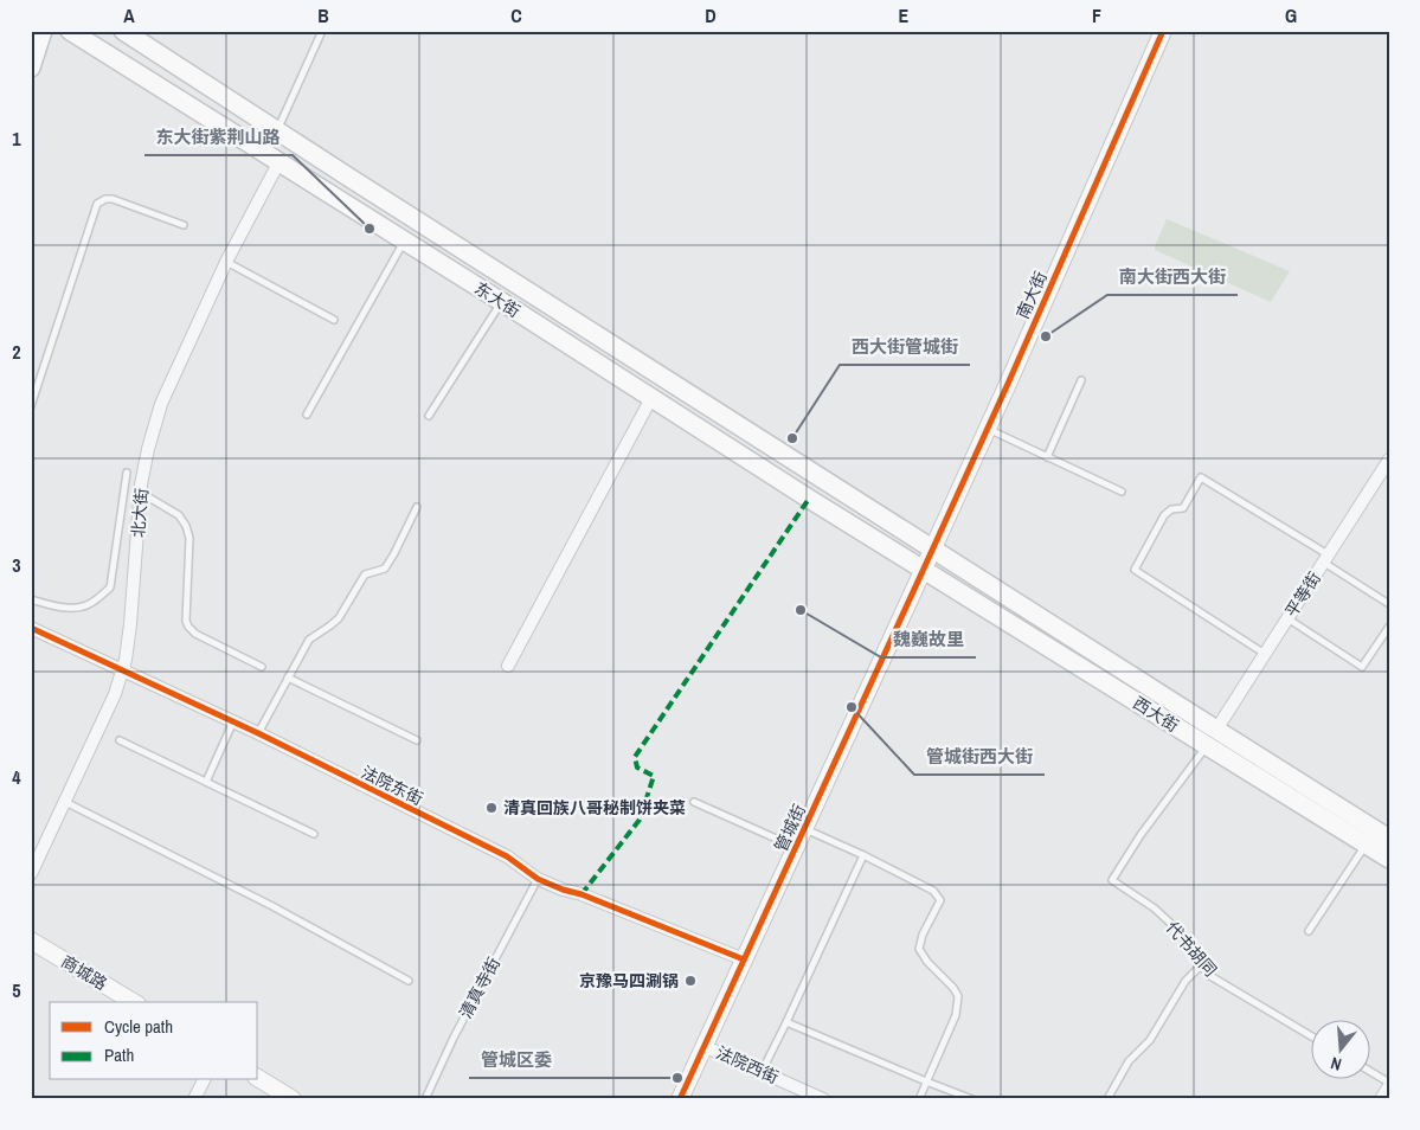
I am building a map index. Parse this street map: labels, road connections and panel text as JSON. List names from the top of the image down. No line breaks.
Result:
{"streets":{"main road":["东大街","西大街"],"street":["南大街","北大街","平等街","法院东街","管城街","商城路","法院西街"],"lane":["代书胡同","清真寺街"]},"crossings":[["南大街","东大街"],["南大街","西大街"],["南大街","管城街"],["东大街","北大街"],["东大街","西大街"],["东大街","管城街"],["北大街","法院东街"],["平等街","西大街"],["西大街","管城街"],["西大街","代书胡同"],["法院东街","管城街"],["法院东街","清真寺街"],["管城街","法院西街"]],"places":["东大街紫荆山路","南大街西大街","西大街管城街","魏巍故里","管城街西大街","清真回族八哥秘制饼夹菜","京豫马四涮锅","管城区委"],"legend":["Cycle path","Path"],"north":"bottom","grid":{"columns":["A","B","C","D","E","F","G"],"rows":["1","2","3","4","5"]}}
